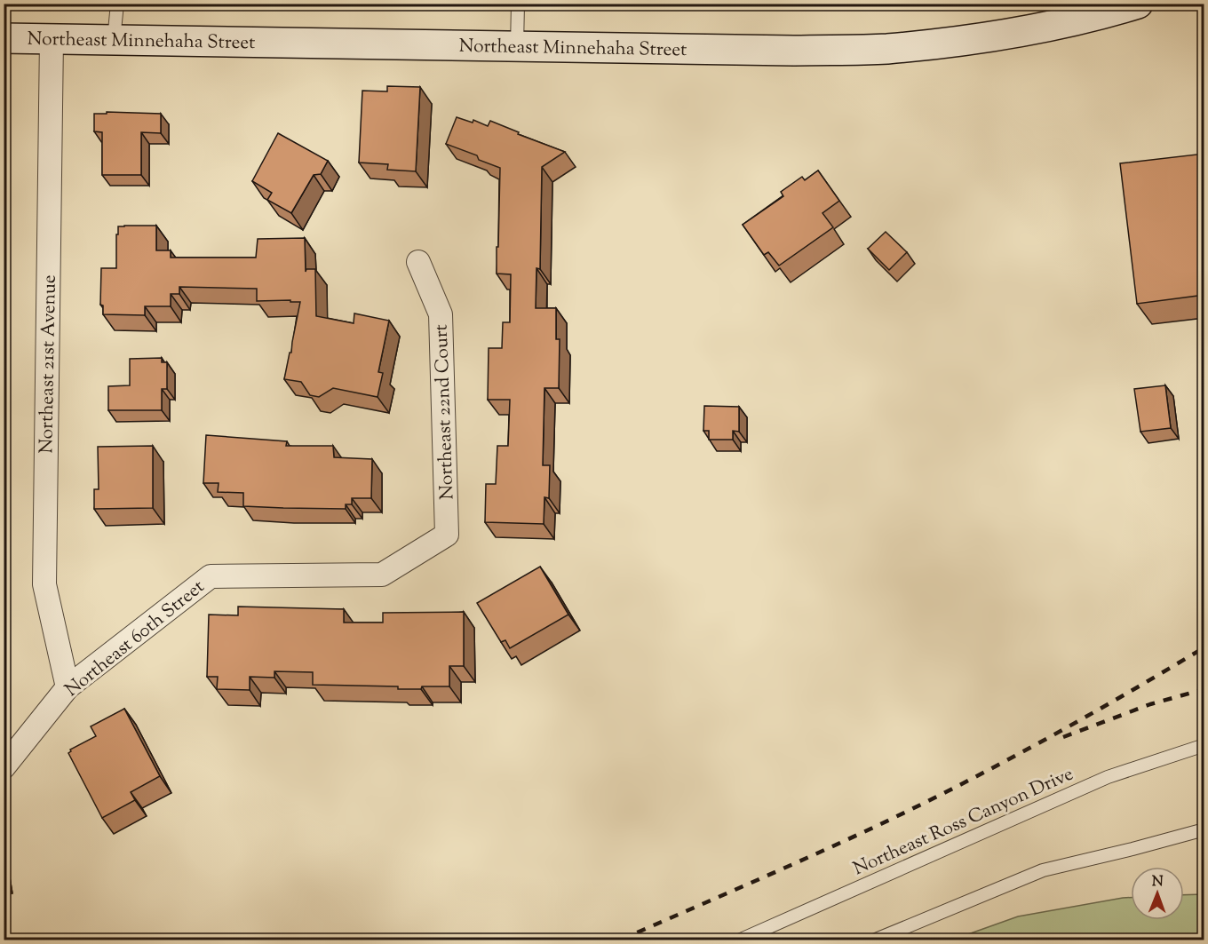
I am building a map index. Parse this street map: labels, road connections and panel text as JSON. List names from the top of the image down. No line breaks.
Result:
{"streets":{"main road":["Northeast Minnehaha Street"],"street":["Northeast 21st Avenue","Northeast 22nd Court","Northeast 60th Street"],"lane":["Northeast Ross Canyon Drive"]},"crossings":[["Northeast Minnehaha Street","Northeast 21st Avenue"],["Northeast 21st Avenue","Northeast 60th Street"],["Northeast 22nd Court","Northeast 60th Street"]],"north":"top"}
